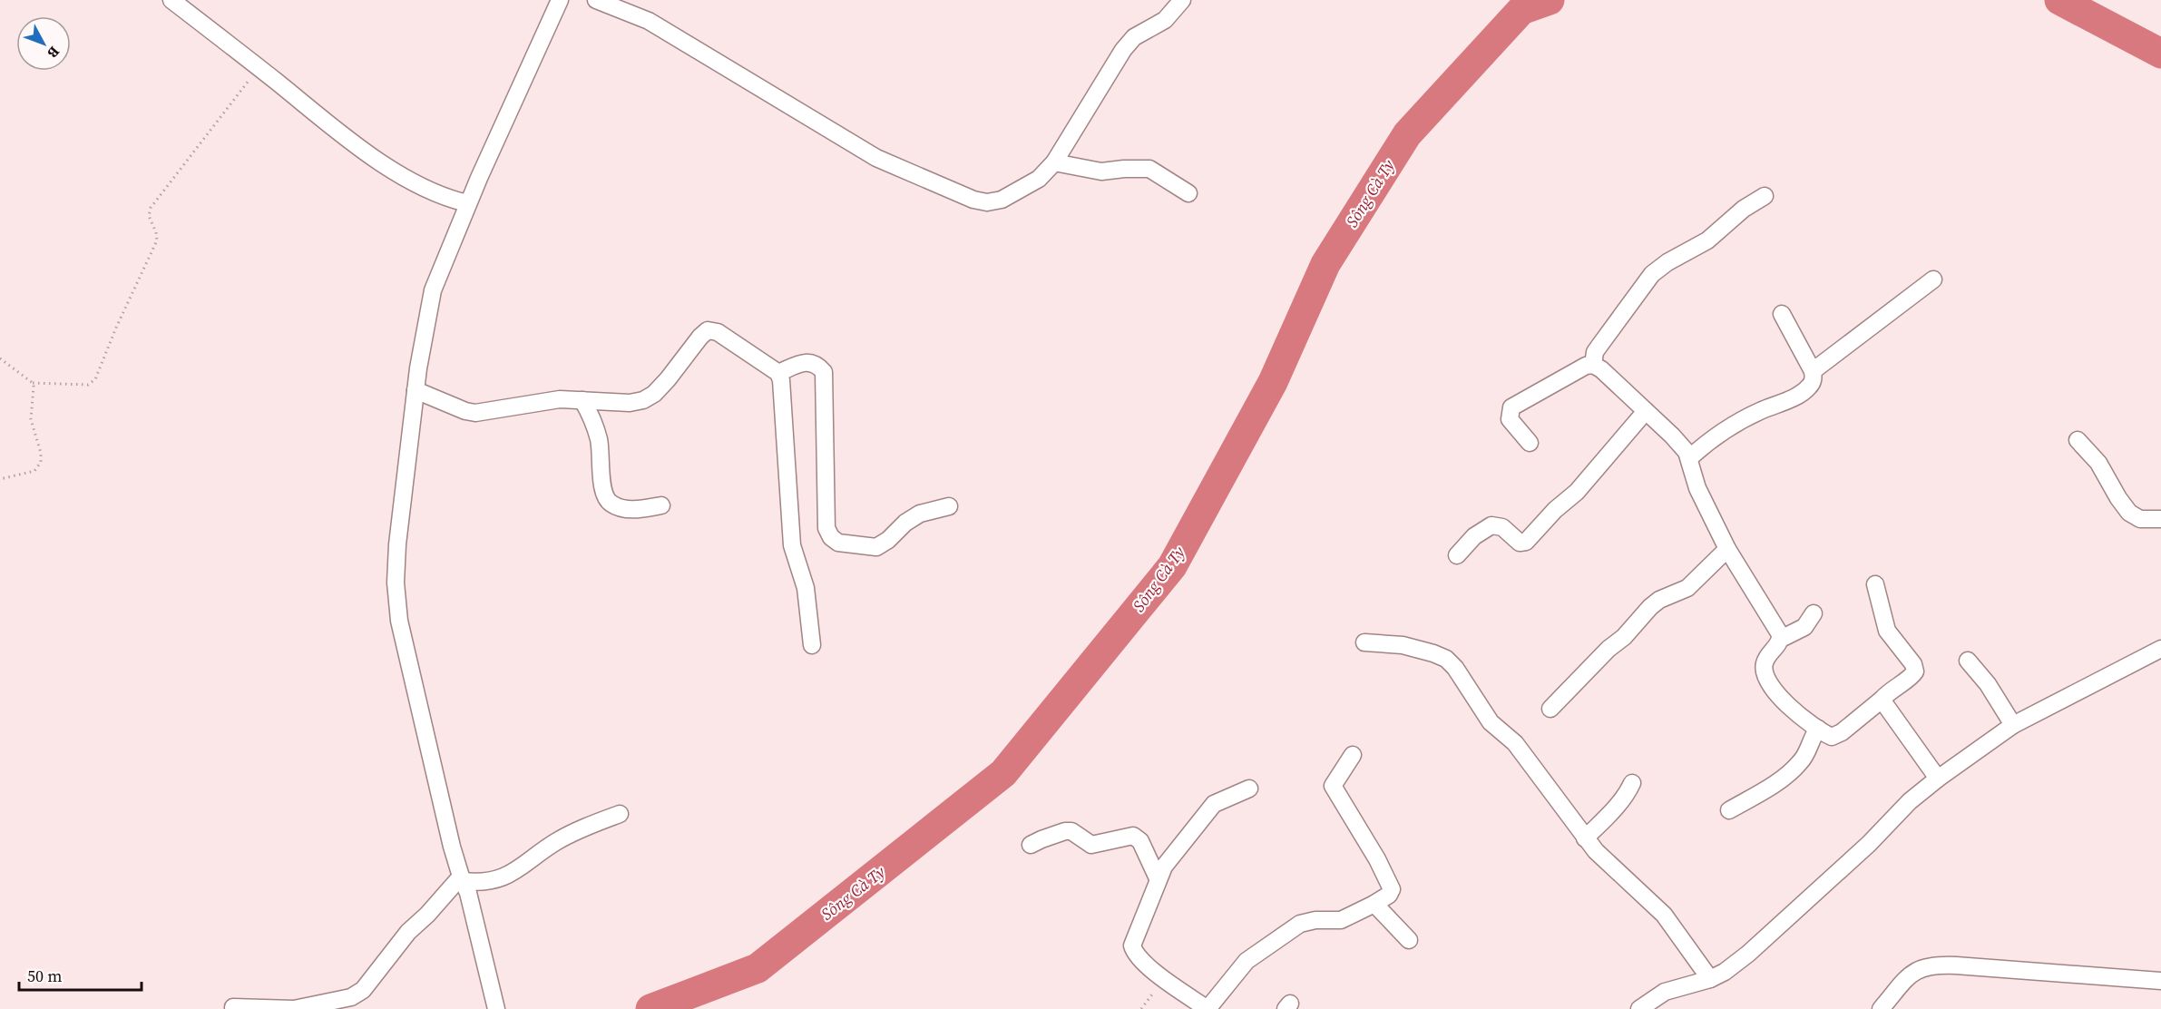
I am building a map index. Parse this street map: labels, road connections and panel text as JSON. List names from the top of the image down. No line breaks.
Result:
{"water":["Sông Cà Ty"],"scale_bar":"50 m","north":"bottom right"}
